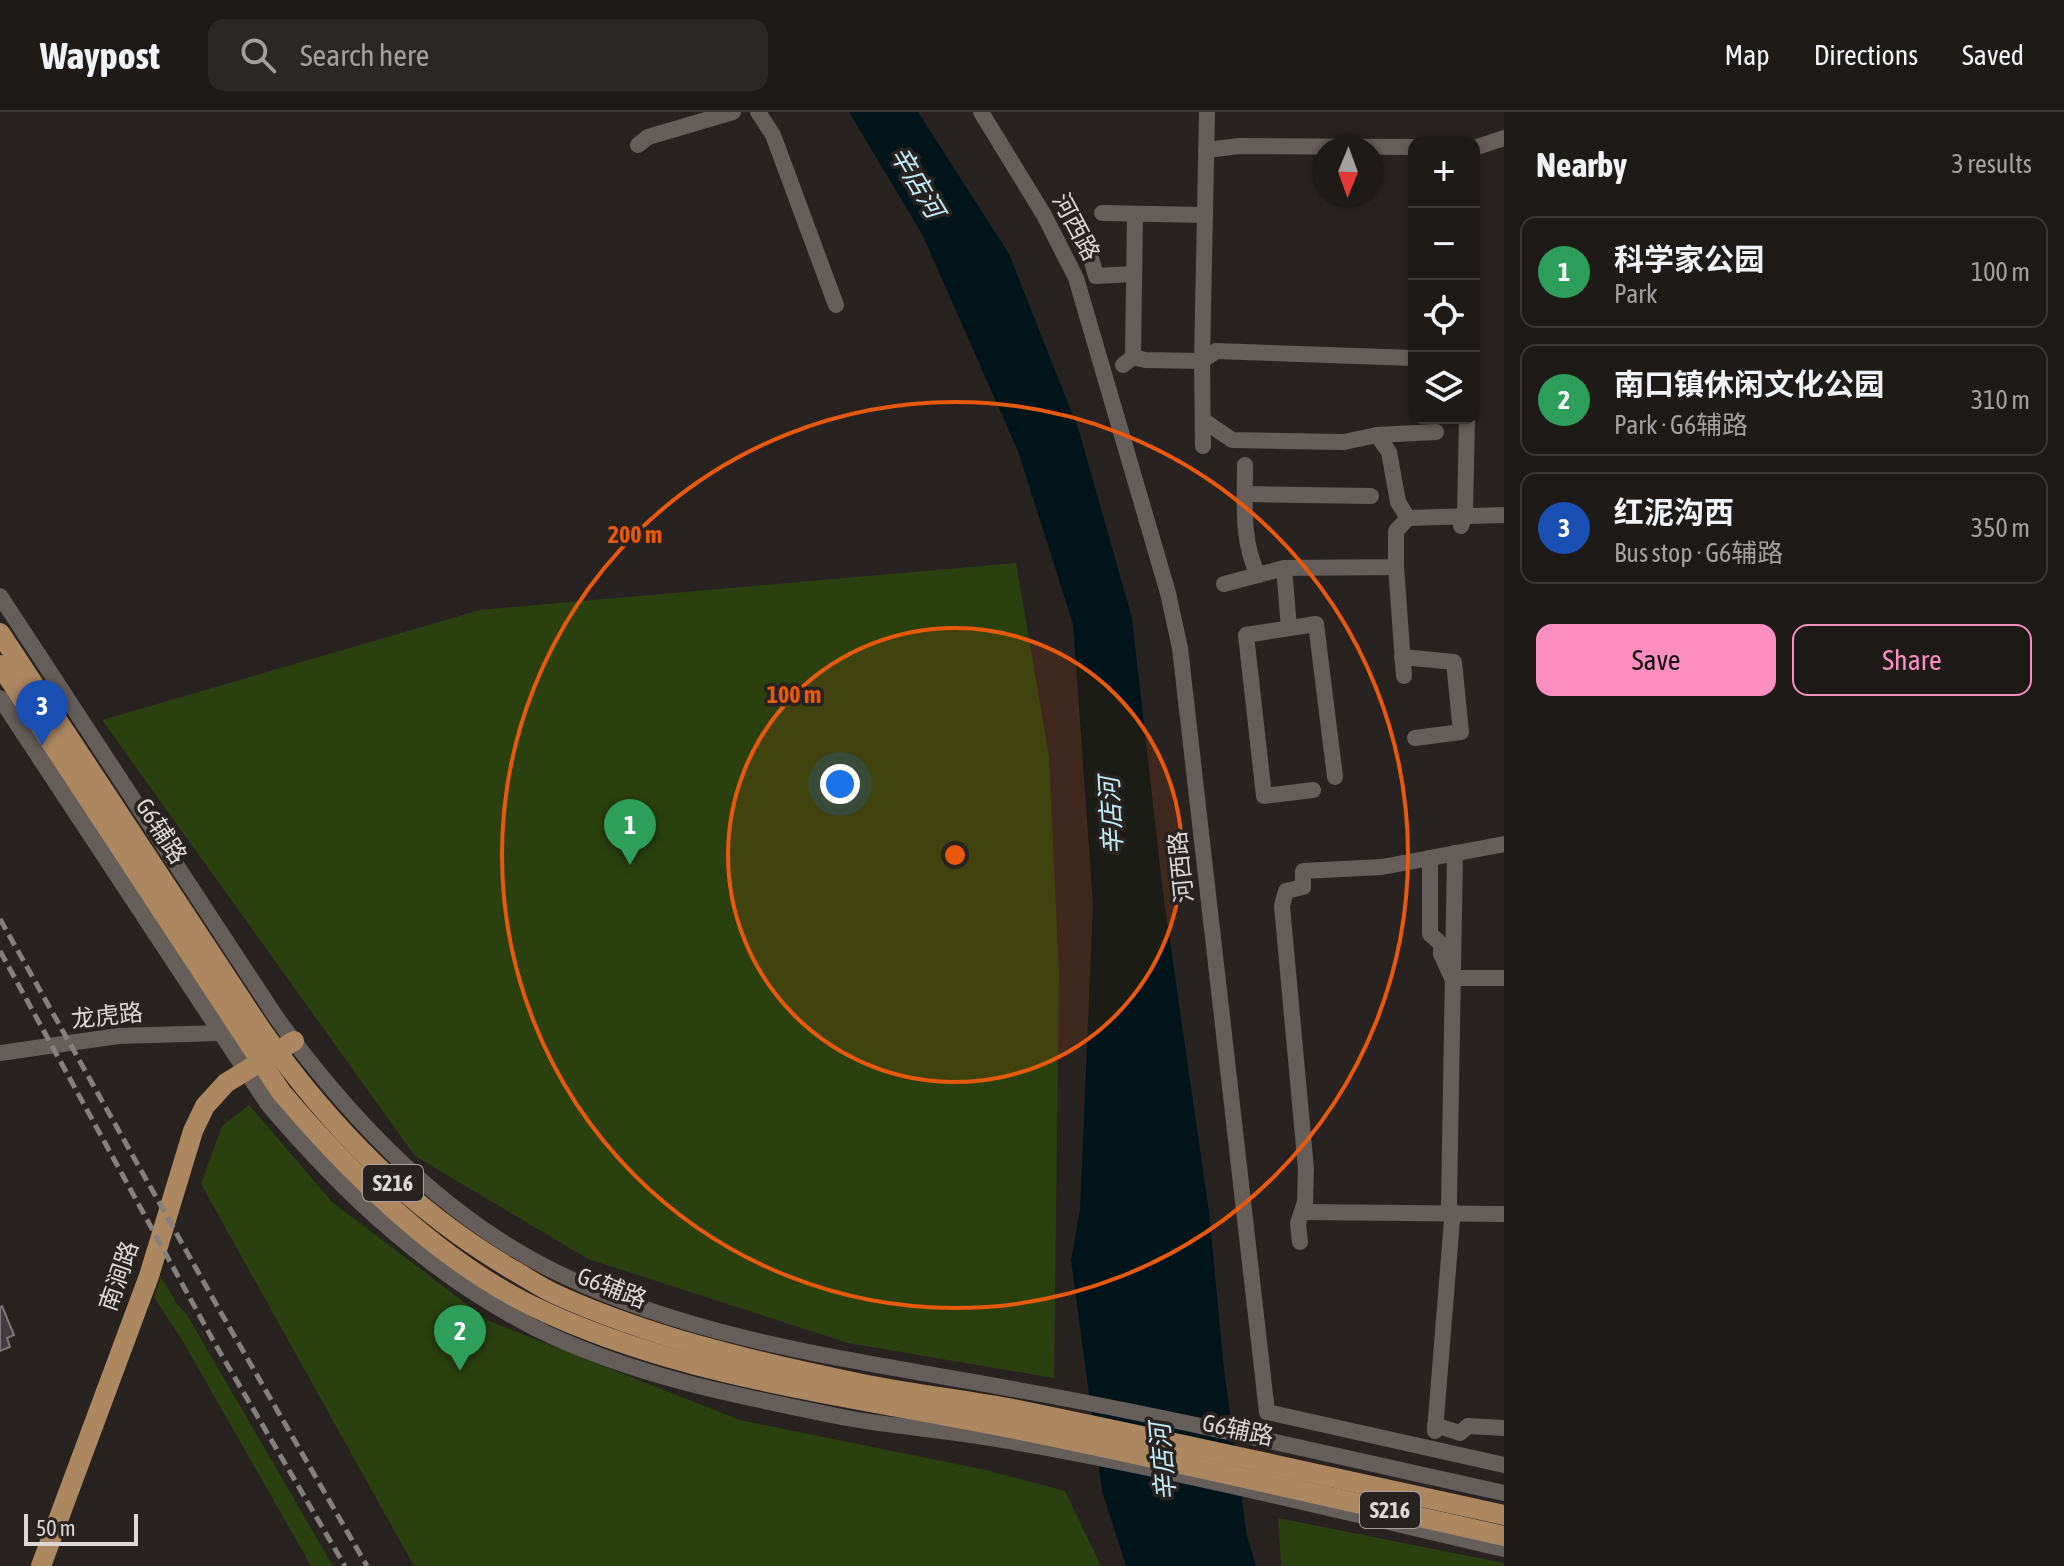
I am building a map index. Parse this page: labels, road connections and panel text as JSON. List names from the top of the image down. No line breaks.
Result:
{"streets":{"main road":["G6辅路","S216","南涧路"],"street":["河西路","龙虎路"]},"crossings":[["G6辅路","龙虎路"],["G6辅路","南涧路"]],"water":["辛店河"],"scale_bar":"50 m","north":"bottom","page":{"header":"Waypost","search":"Search here","nav":["Map","Directions","Saved"],"heading":["Nearby","3 results"],"map_buttons":["+","−"],"list":[{"mark":"1","name":"科学家公园","note":"Park","value":"100 m"},{"mark":"2","name":"南口镇休闲文化公园","note":"Park · G6辅路","value":"310 m"},{"mark":"3","name":"红泥沟西","note":"Bus stop · G6辅路","value":"350 m"}],"buttons":["Save","Share"],"pins":["3","1","2"],"scale":"50 m"},"rings":["200 m","100 m"]}
